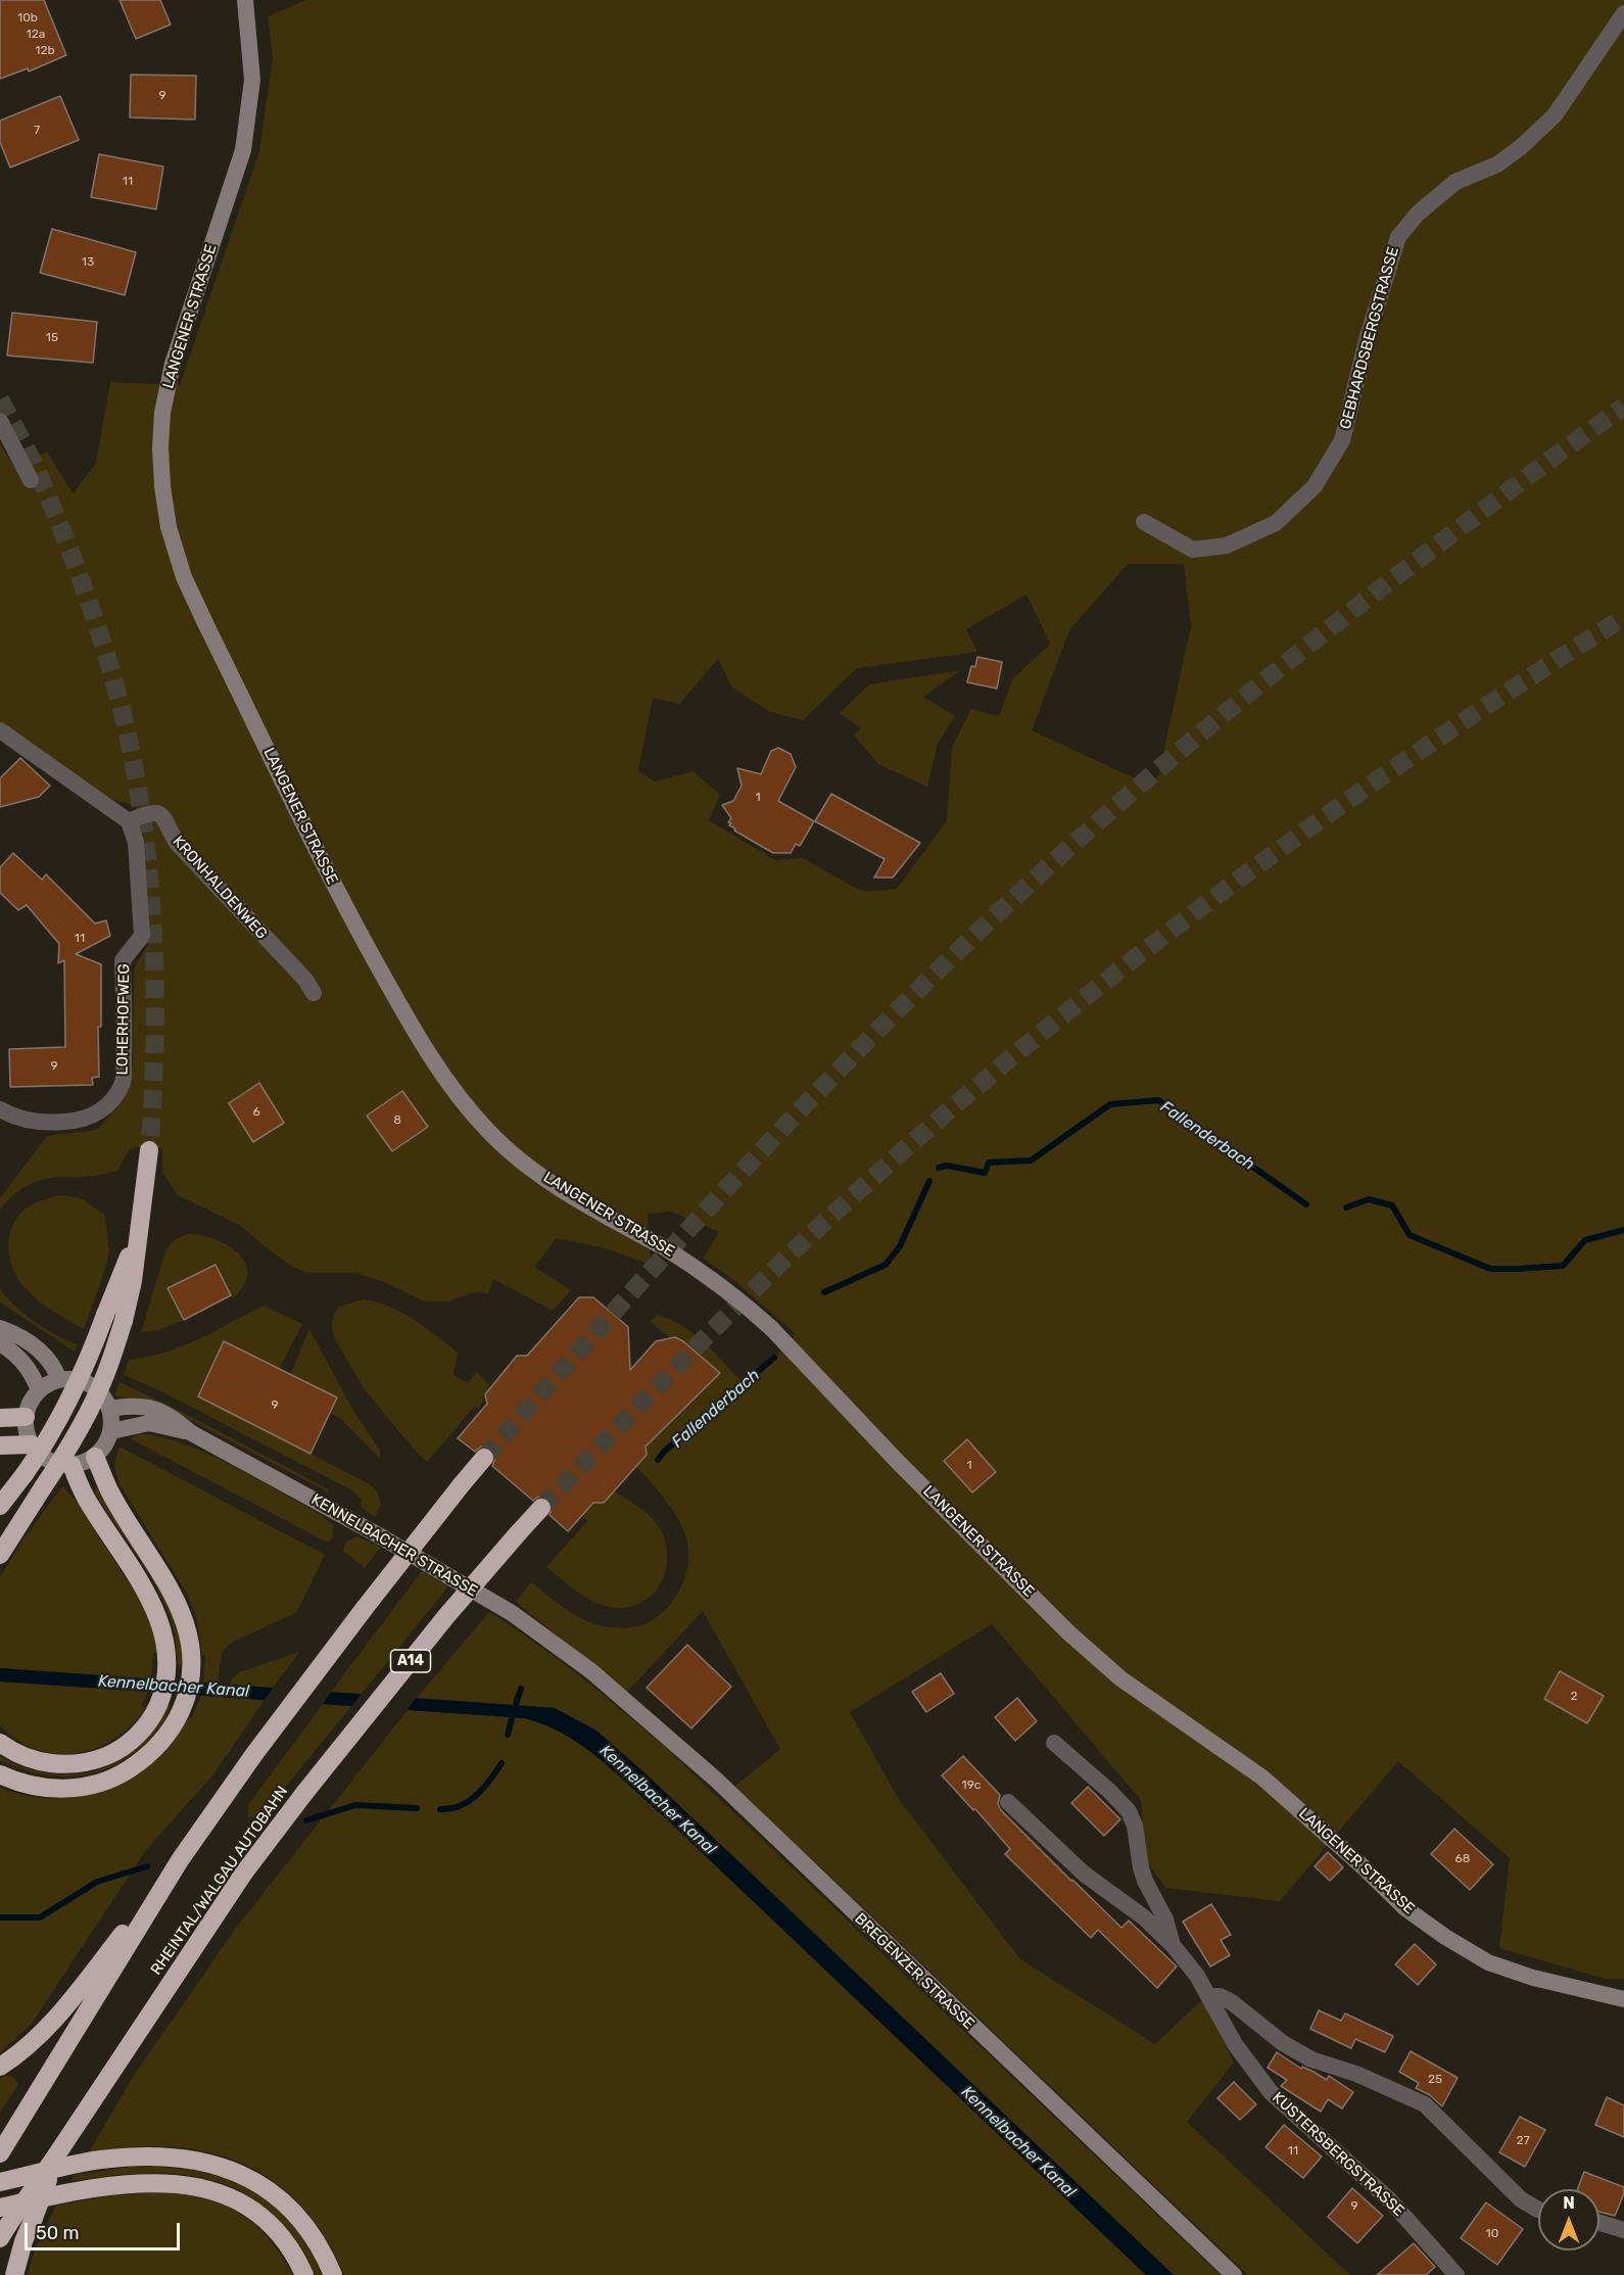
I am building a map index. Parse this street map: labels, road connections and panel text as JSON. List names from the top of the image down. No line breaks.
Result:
{"streets":{"highway":["A14","RHEINTAL/WALGAU AUTOBAHN"],"main road":["LANGENER STRASSE","KENNELBACHER STRASSE","BREGENZER STRASSE"],"street":["GEBHARDSBERGSTRASSE","KRONHALDENWEG","LOHERHOFWEG","KUSTERSBERGSTRASSE"]},"crossings":[["KRONHALDENWEG","LOHERHOFWEG"],["KENNELBACHER STRASSE","BREGENZER STRASSE"]],"water":["Fallenderbach","Kennelbacher Kanal"],"house_numbers":["10b","12a","12b","9","7","11","13","15","1","11","9","6","8","9","1","2","19c","68","25","27","11","9","10"],"scale_bar":"50 m","north":"top"}
